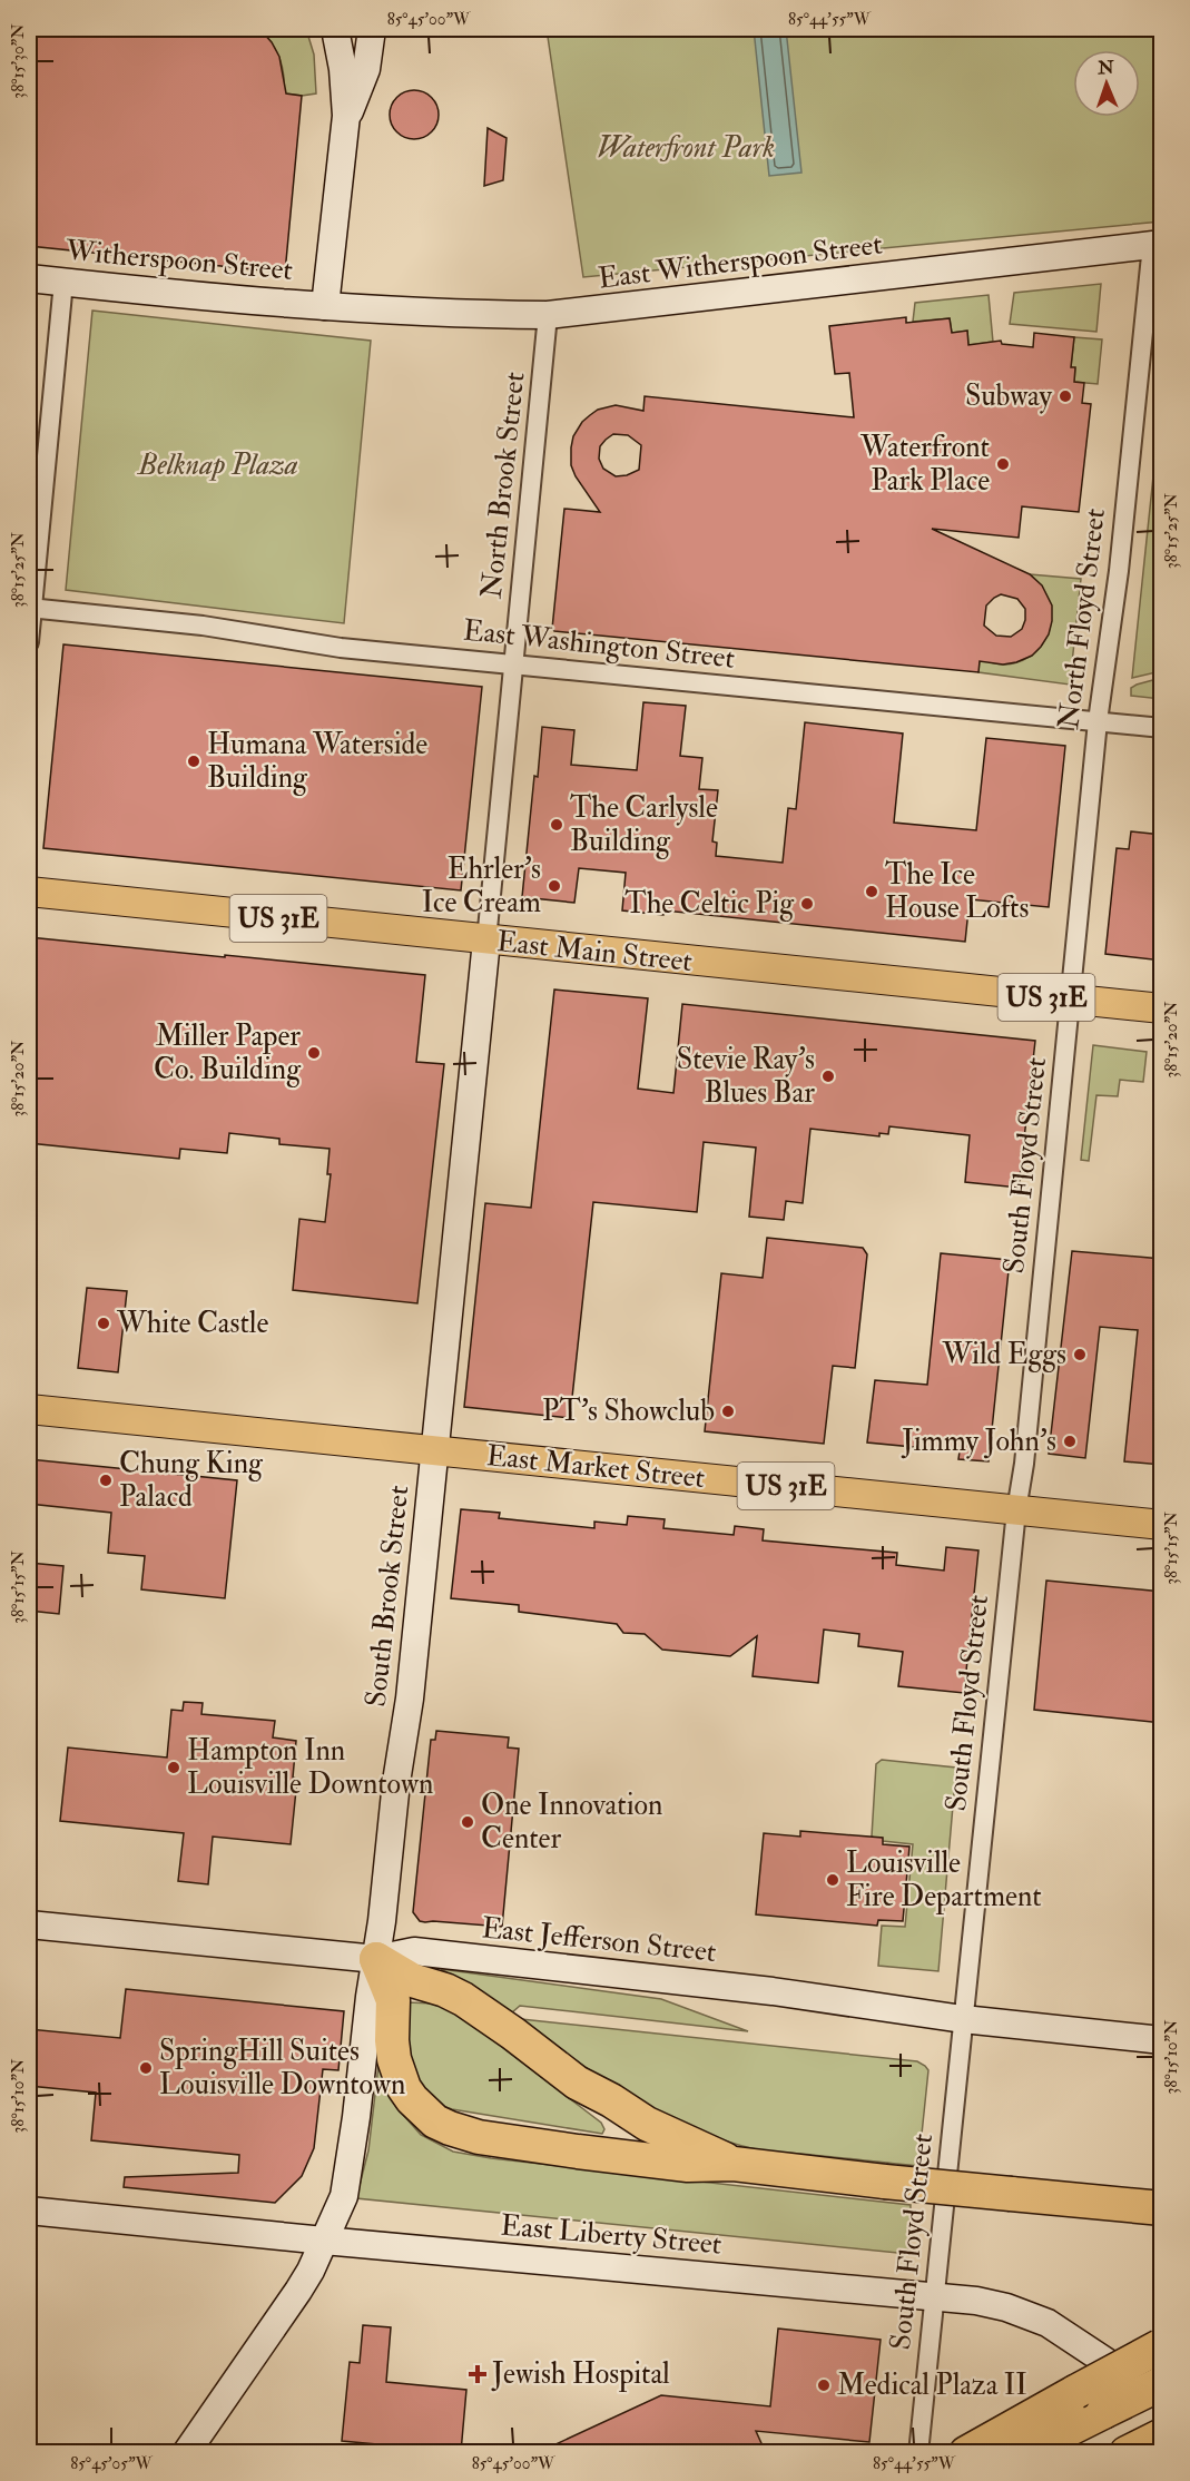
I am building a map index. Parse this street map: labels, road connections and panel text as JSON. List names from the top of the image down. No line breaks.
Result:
{"streets":{"main road":["US 31E","East Main Street","East Market Street"],"street":["Witherspoon Street","East Witherspoon Street","North Brook Street","North Floyd Street","East Washington Street","South Floyd Street","South Brook Street","East Jefferson Street","East Liberty Street"]},"crossings":[["Witherspoon Street","East Witherspoon Street"],["East Witherspoon Street","North Brook Street"],["East Witherspoon Street","North Floyd Street"],["North Brook Street","East Washington Street"],["North Brook Street","East Main Street"],["North Brook Street","South Brook Street"],["North Floyd Street","East Washington Street"],["North Floyd Street","East Main Street"],["North Floyd Street","South Floyd Street"],["East Main Street","South Floyd Street"],["East Main Street","South Brook Street"],["South Floyd Street","East Market Street"],["South Floyd Street","East Jefferson Street"],["South Floyd Street","East Liberty Street"],["East Market Street","South Brook Street"],["South Brook Street","East Jefferson Street"],["South Brook Street","East Liberty Street"]],"parks":["Waterfront Park","Belknap Plaza"],"places":{"other":["Subway","Waterfront Park Place","Humana Waterside Building","The Carlysle Building","Ehrler's Ice Cream","The Ice House Lofts","The Celtic Pig","Miller Paper Co. Building","Stevie Ray's Blues Bar","White Castle","Wild Eggs","PT's Showclub","Jimmy John's","Chung King Palacd","Hampton Inn Louisville Downtown","One Innovation Center","Louisville Fire Department","SpringHill Suites Louisville Downtown","Medical Plaza II"],"health":["Jewish Hospital"]},"north":"top","coordinates":["85°45'00\"W","85°44'55\"W","38°15'30\"N","38°15'25\"N","38°15'20\"N","38°15'15\"N","38°15'10\"N","85°45'05\"W"]}
